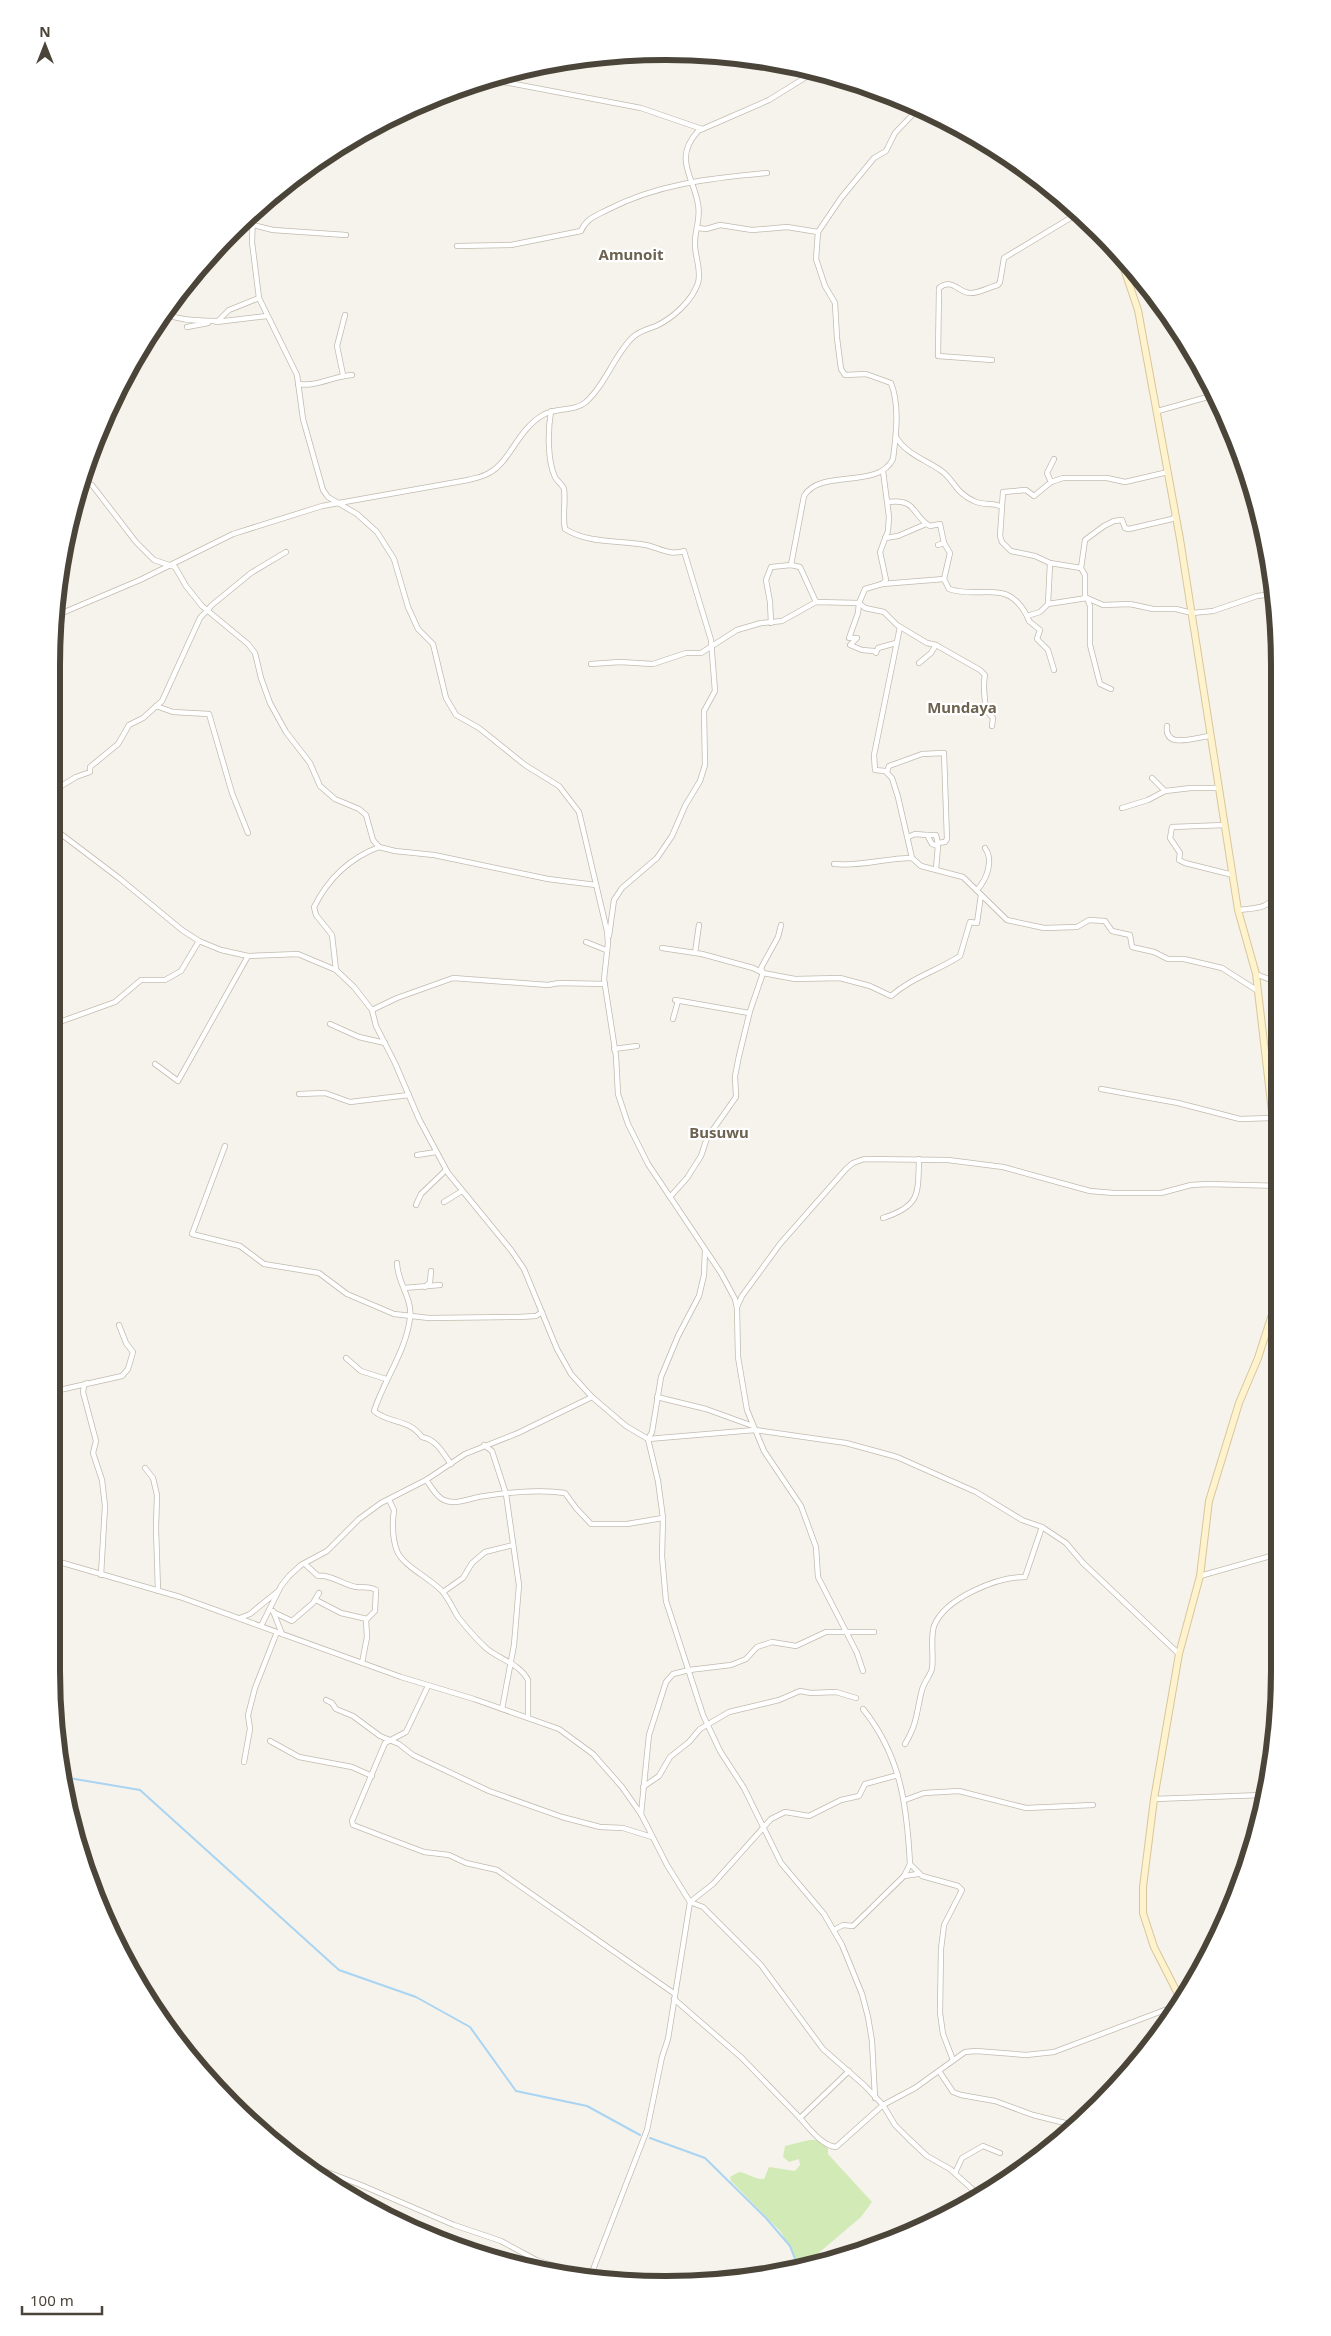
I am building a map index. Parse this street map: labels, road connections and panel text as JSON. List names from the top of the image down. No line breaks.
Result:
{"districts":["Amunoit","Mundaya","Busuwu"],"scale_bar":"100 m","north":"top"}
